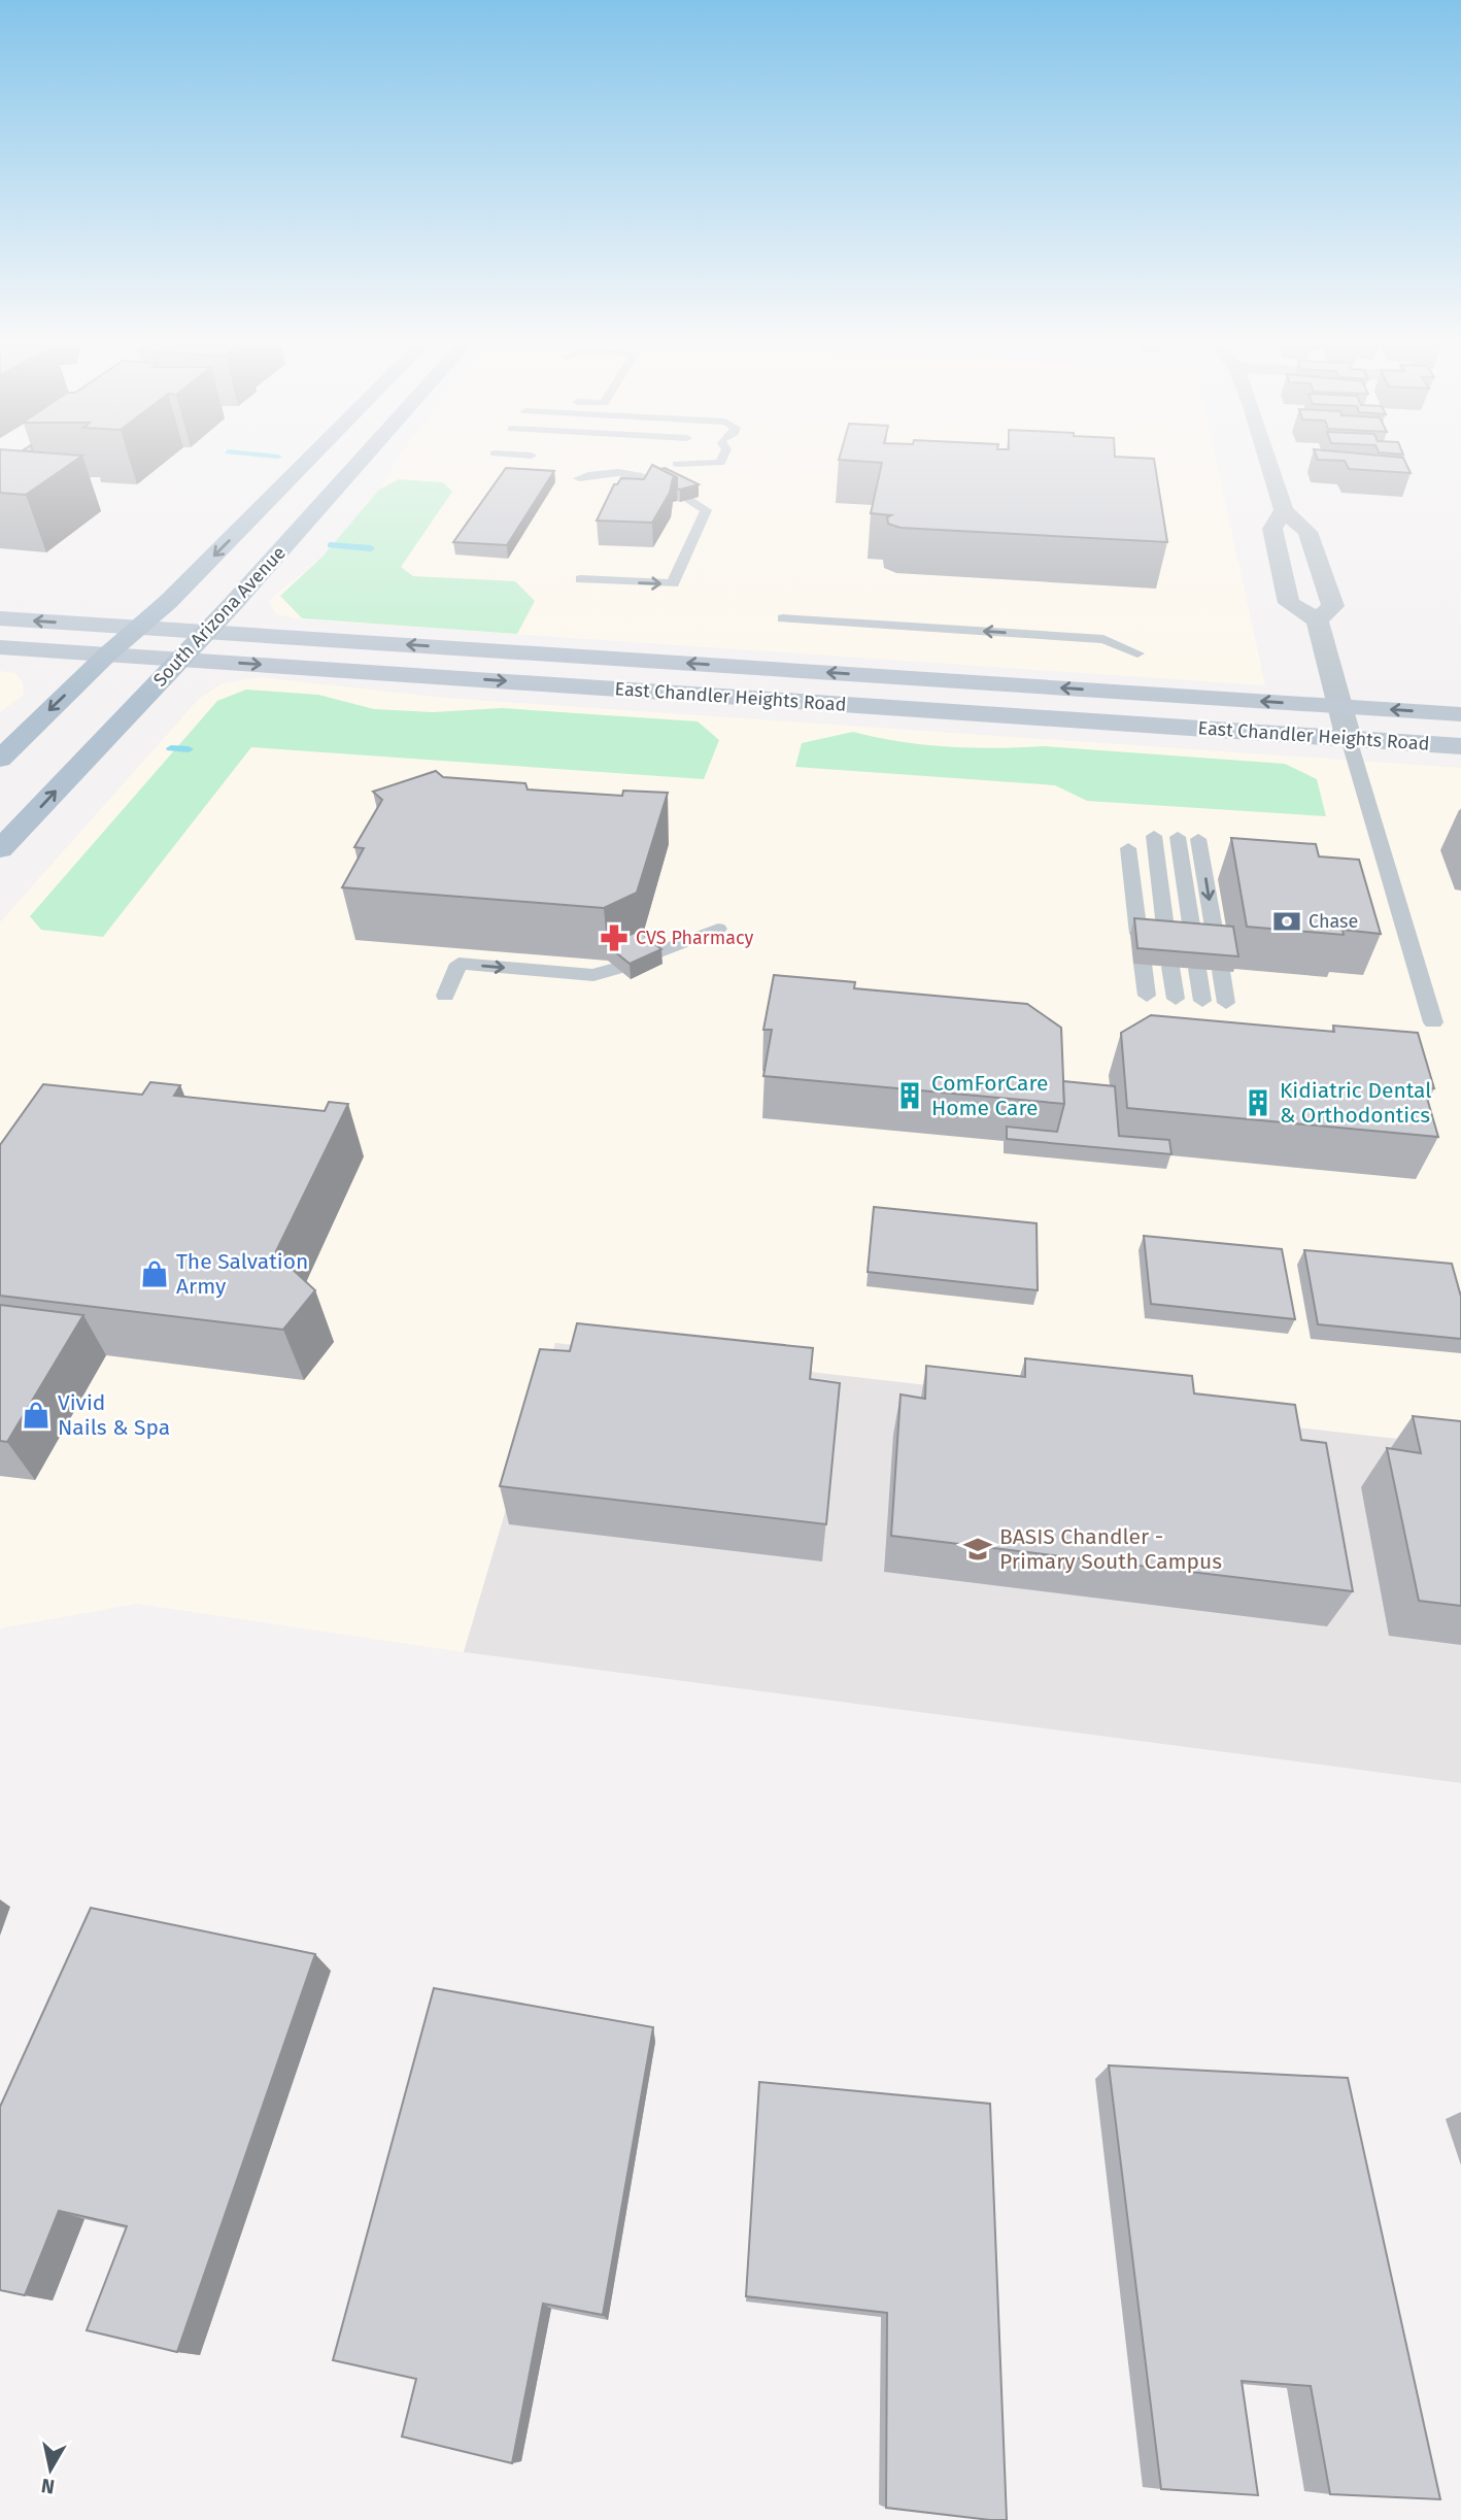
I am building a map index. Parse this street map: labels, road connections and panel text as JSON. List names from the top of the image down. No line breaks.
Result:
{"streets":{"main road":["South Arizona Avenue","East Chandler Heights Road"]},"crossings":[["South Arizona Avenue","East Chandler Heights Road"]],"places":{"bank":["Chase"],"pharmacy":["CVS Pharmacy"],"building":["ComForCare Home Care","Kidiatric Dental & Orthodontics"],"shop":["The Salvation Army","Vivid Nails & Spa"],"school or university":["BASIS Chandler - Primary South Campus"]},"north":"bottom"}
